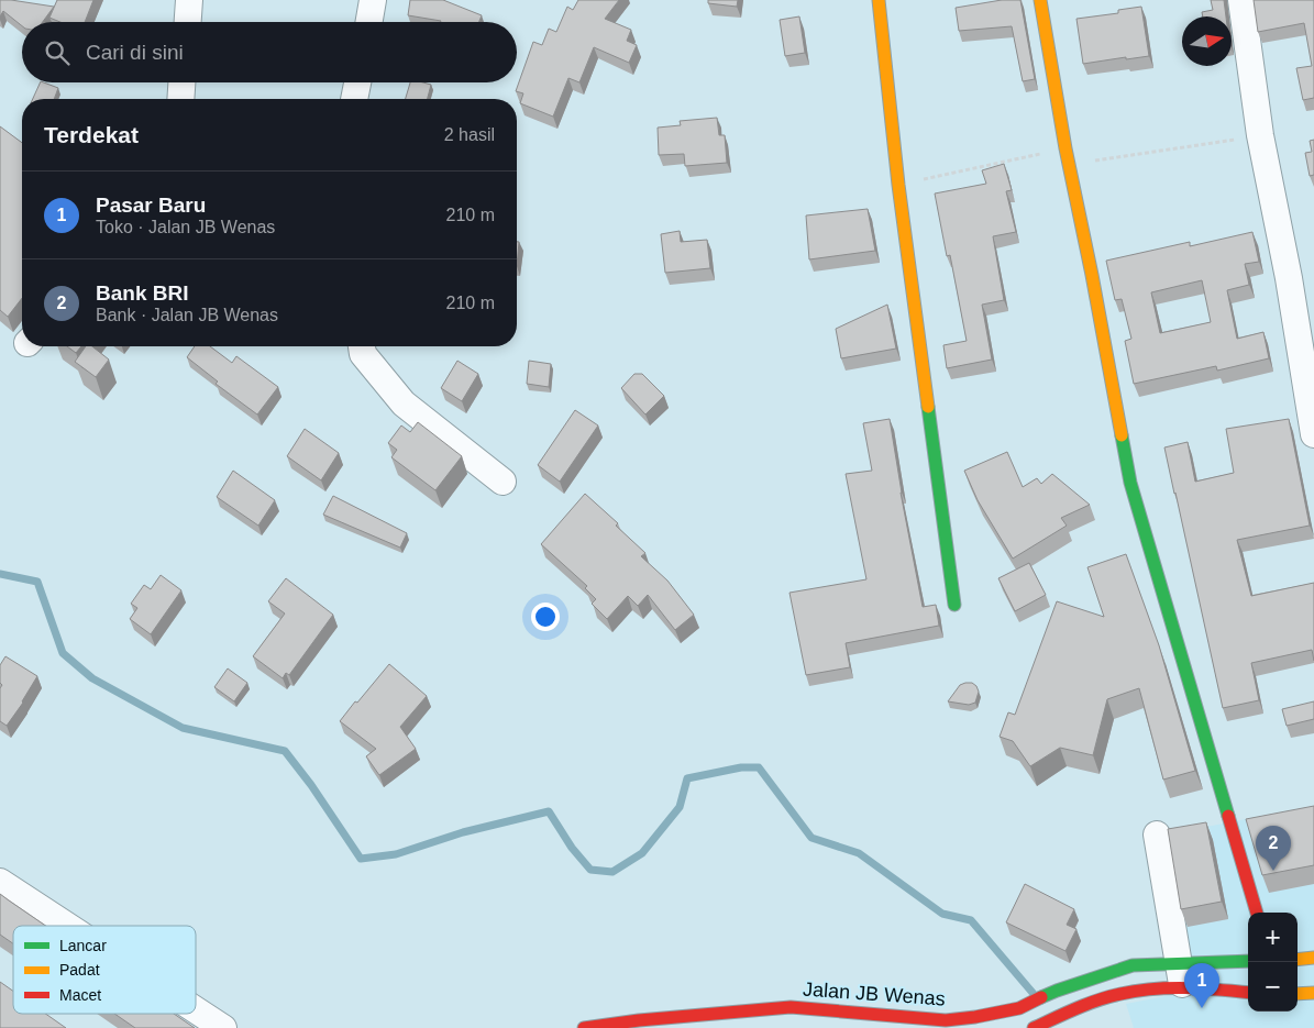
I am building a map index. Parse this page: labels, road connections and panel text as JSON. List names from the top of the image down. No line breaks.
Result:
{"streets":{"street":["Jalan JB Wenas"]},"legend":["Lancar","Padat","Macet"],"north":"right","page":{"search":"Cari di sini","heading":["Terdekat","2 hasil"],"list":[{"mark":"1","name":"Pasar Baru","note":"Toko · Jalan JB Wenas","value":"210 m"},{"mark":"2","name":"Bank BRI","note":"Bank · Jalan JB Wenas","value":"210 m"}],"pins":["2","1"],"map_buttons":["+","−"]}}
